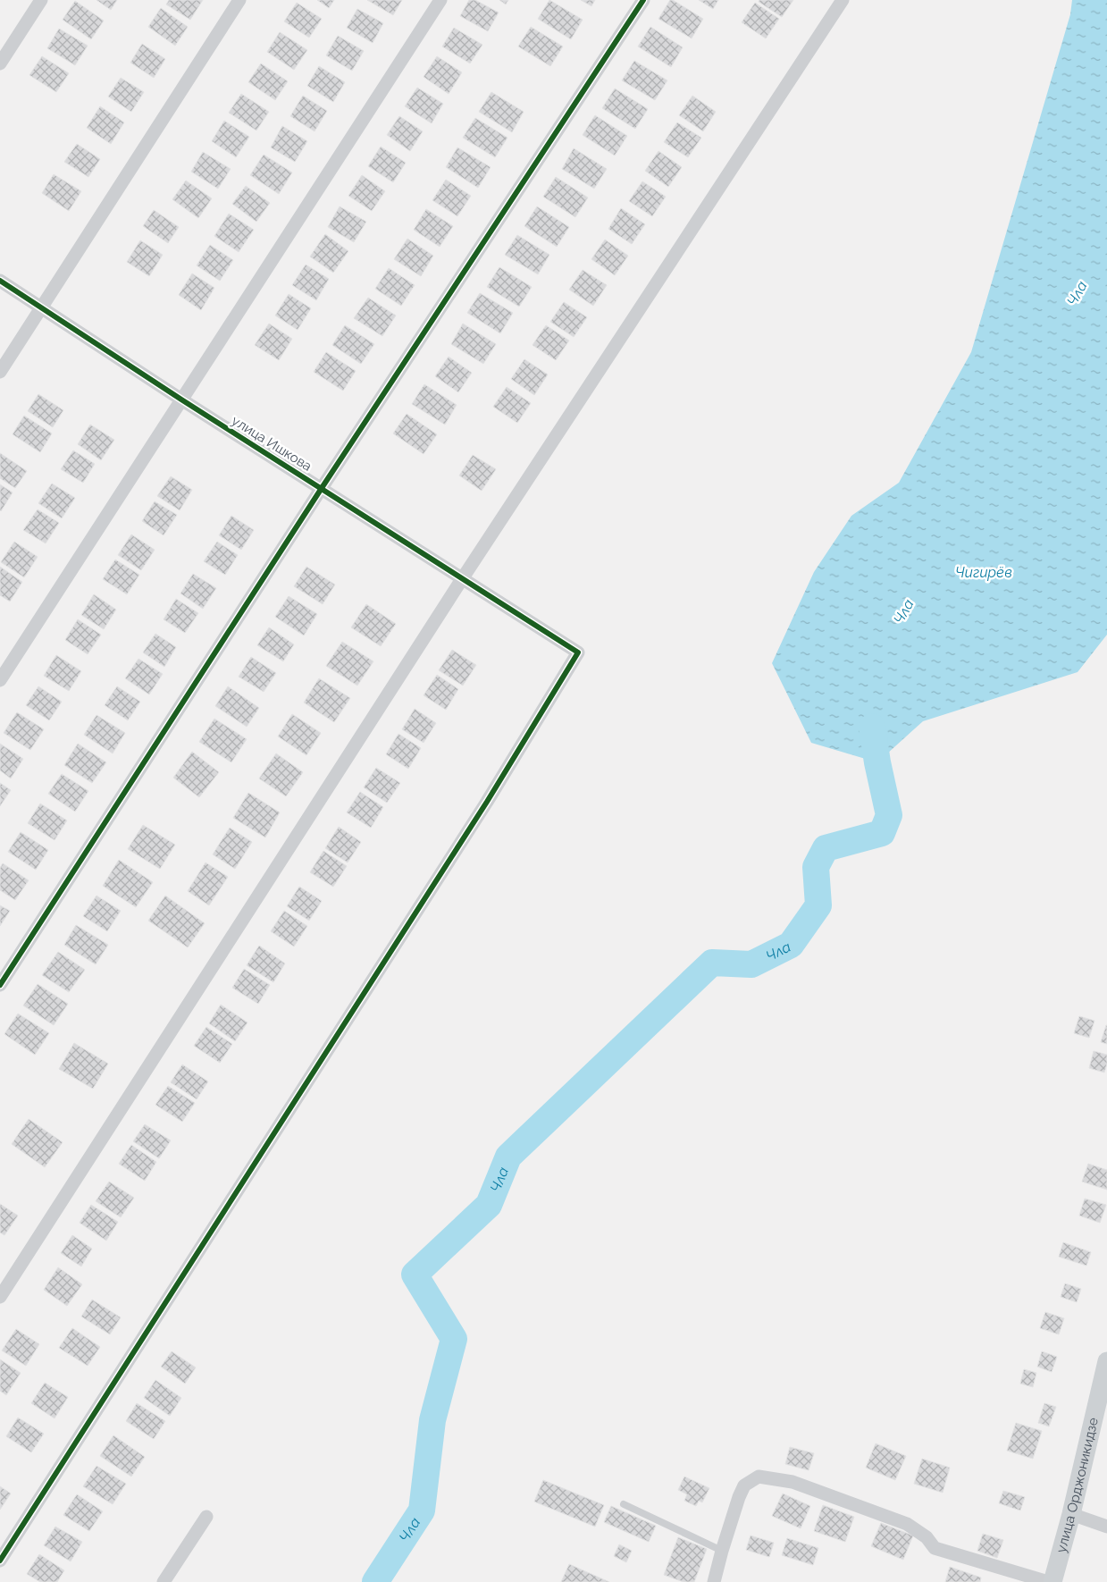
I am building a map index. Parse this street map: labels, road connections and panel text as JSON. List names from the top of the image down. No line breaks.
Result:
{"streets":{"street":["улица Ишкова","улица Орджоникидзе"]},"water":["Чла","Чигирёв"]}
